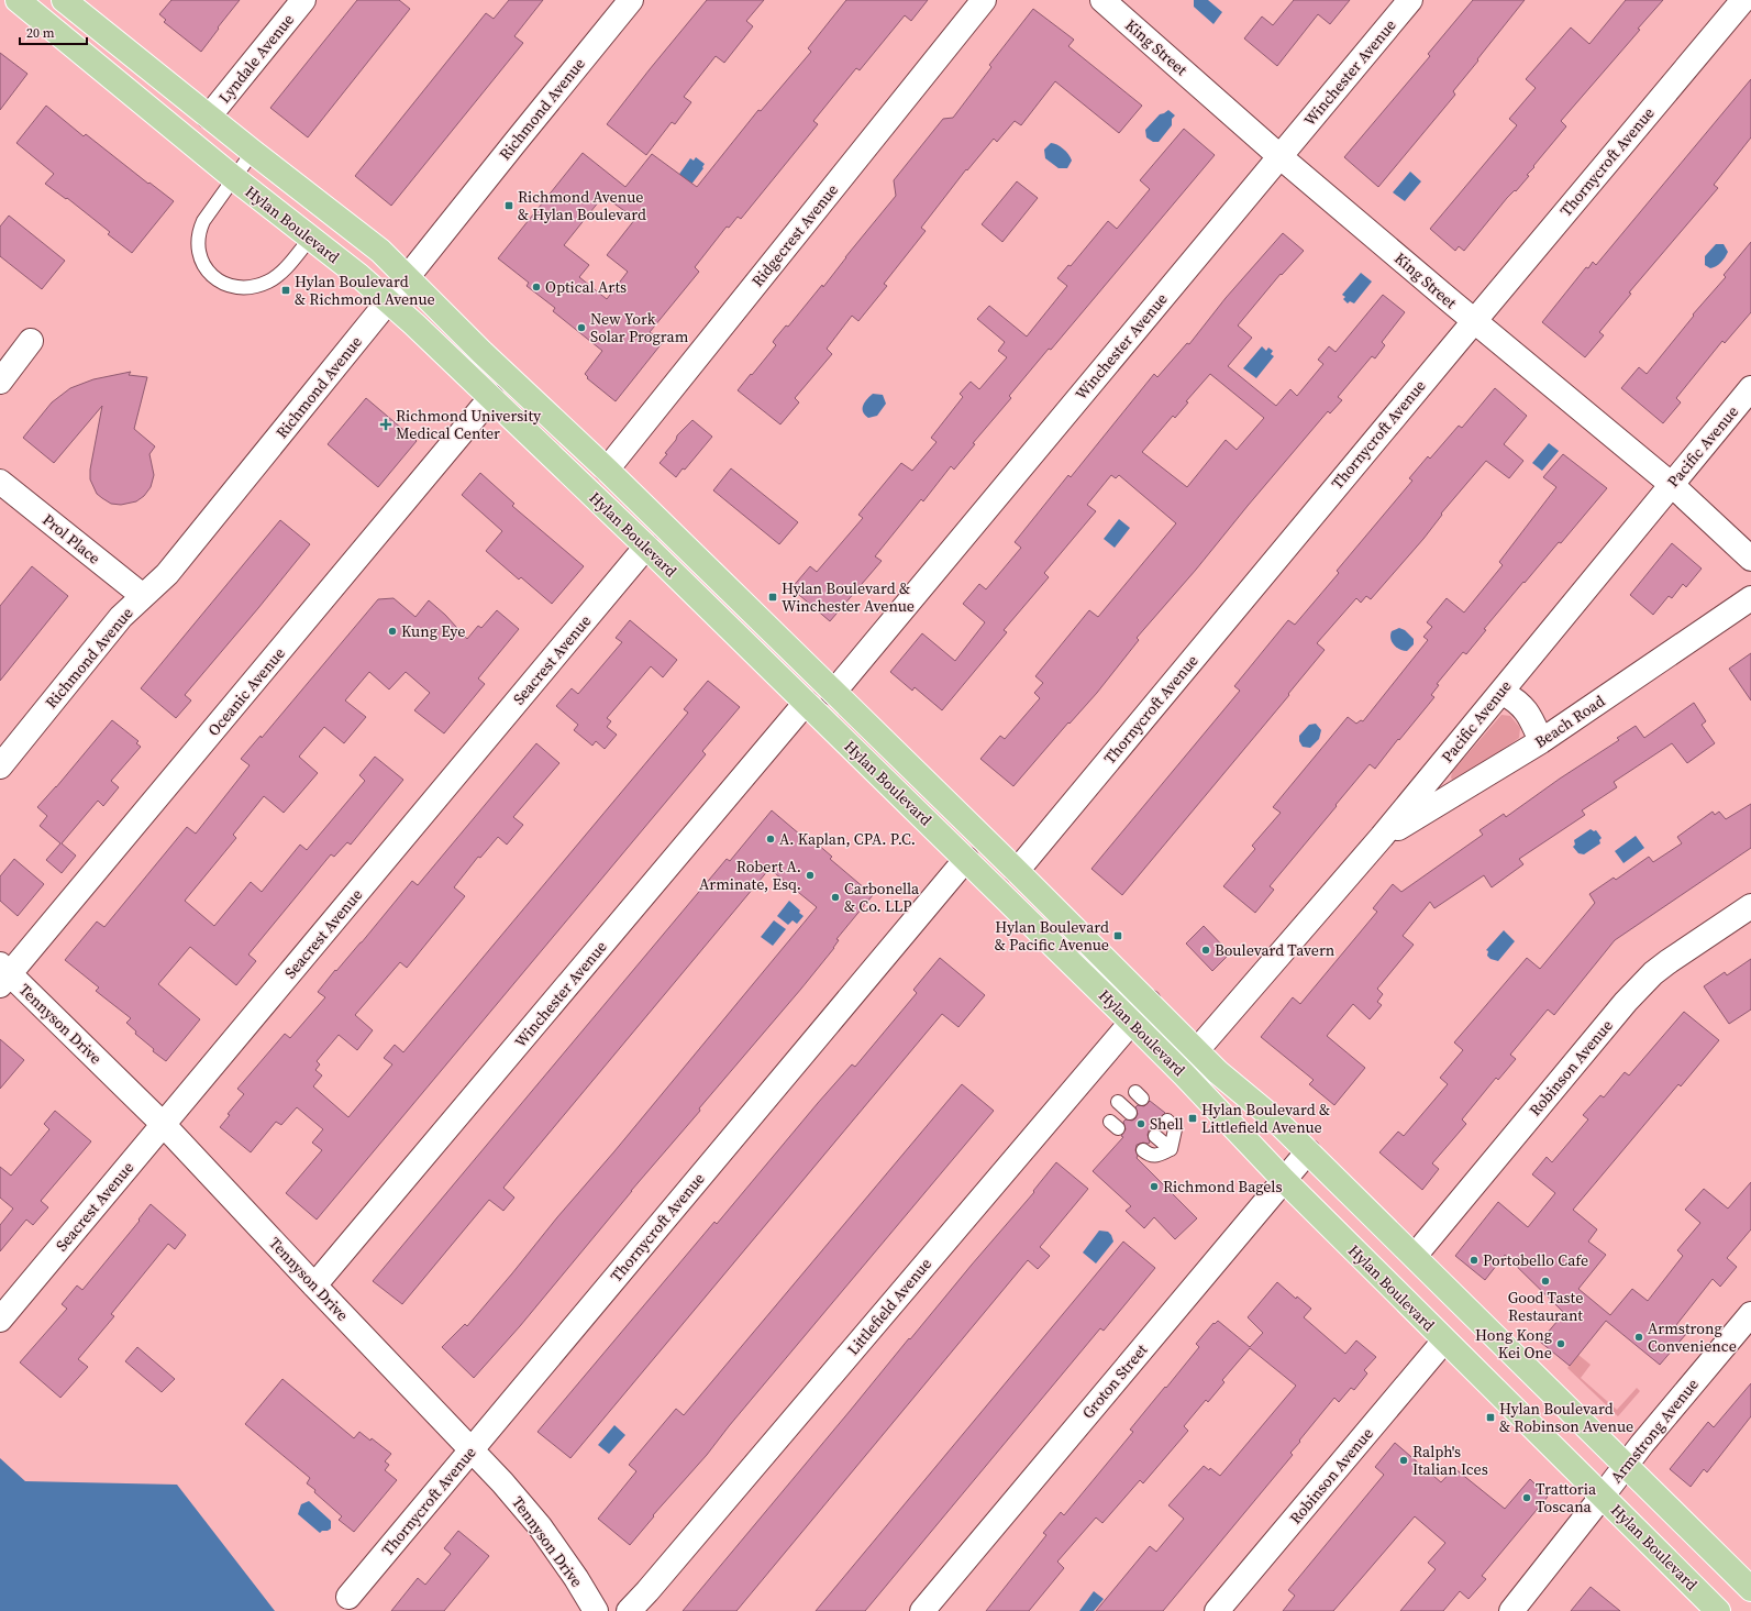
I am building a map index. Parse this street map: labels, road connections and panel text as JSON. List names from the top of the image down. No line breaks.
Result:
{"streets":{"main road":["Hylan Boulevard"],"street":["King Street","Lyndale Avenue","Winchester Avenue","Richmond Avenue","Thornycroft Avenue","Ridgecrest Avenue","Pacific Avenue","Prol Place","Seacrest Avenue","Oceanic Avenue","Beach Road","Tennyson Drive","Robinson Avenue","Littlefield Avenue","Groton Street","Armstrong Avenue"]},"crossings":[["King Street","Winchester Avenue"],["King Street","Thornycroft Avenue"],["King Street","Pacific Avenue"],["Lyndale Avenue","Hylan Boulevard"],["Winchester Avenue","Hylan Boulevard"],["Winchester Avenue","Tennyson Drive"],["Richmond Avenue","Hylan Boulevard"],["Richmond Avenue","Prol Place"],["Thornycroft Avenue","Hylan Boulevard"],["Thornycroft Avenue","Tennyson Drive"],["Hylan Boulevard","Ridgecrest Avenue"],["Hylan Boulevard","Pacific Avenue"],["Hylan Boulevard","Seacrest Avenue"],["Hylan Boulevard","Oceanic Avenue"],["Hylan Boulevard","Robinson Avenue"],["Hylan Boulevard","Littlefield Avenue"],["Hylan Boulevard","Groton Street"],["Hylan Boulevard","Armstrong Avenue"],["Pacific Avenue","Beach Road"],["Seacrest Avenue","Tennyson Drive"],["Oceanic Avenue","Tennyson Drive"]],"places":{"transit":["Richmond Avenue & Hylan Boulevard","Hylan Boulevard & Richmond Avenue","Hylan Boulevard & Winchester Avenue","Hylan Boulevard & Pacific Avenue","Hylan Boulevard & Littlefield Avenue","Hylan Boulevard & Robinson Avenue"],"other":["Optical Arts","New York Solar Program","Kung Eye","A. Kaplan, CPA. P.C.","Robert A. Arminate, Esq.","Carbonella & Co. LLP","Boulevard Tavern","Shell","Richmond Bagels","Portobello Cafe","Good Taste Restaurant","Armstrong Convenience","Hong Kong Kei One","Ralph's Italian Ices","Trattoria Toscana"],"health":["Richmond University Medical Center"]},"scale_bar":"20 m"}
